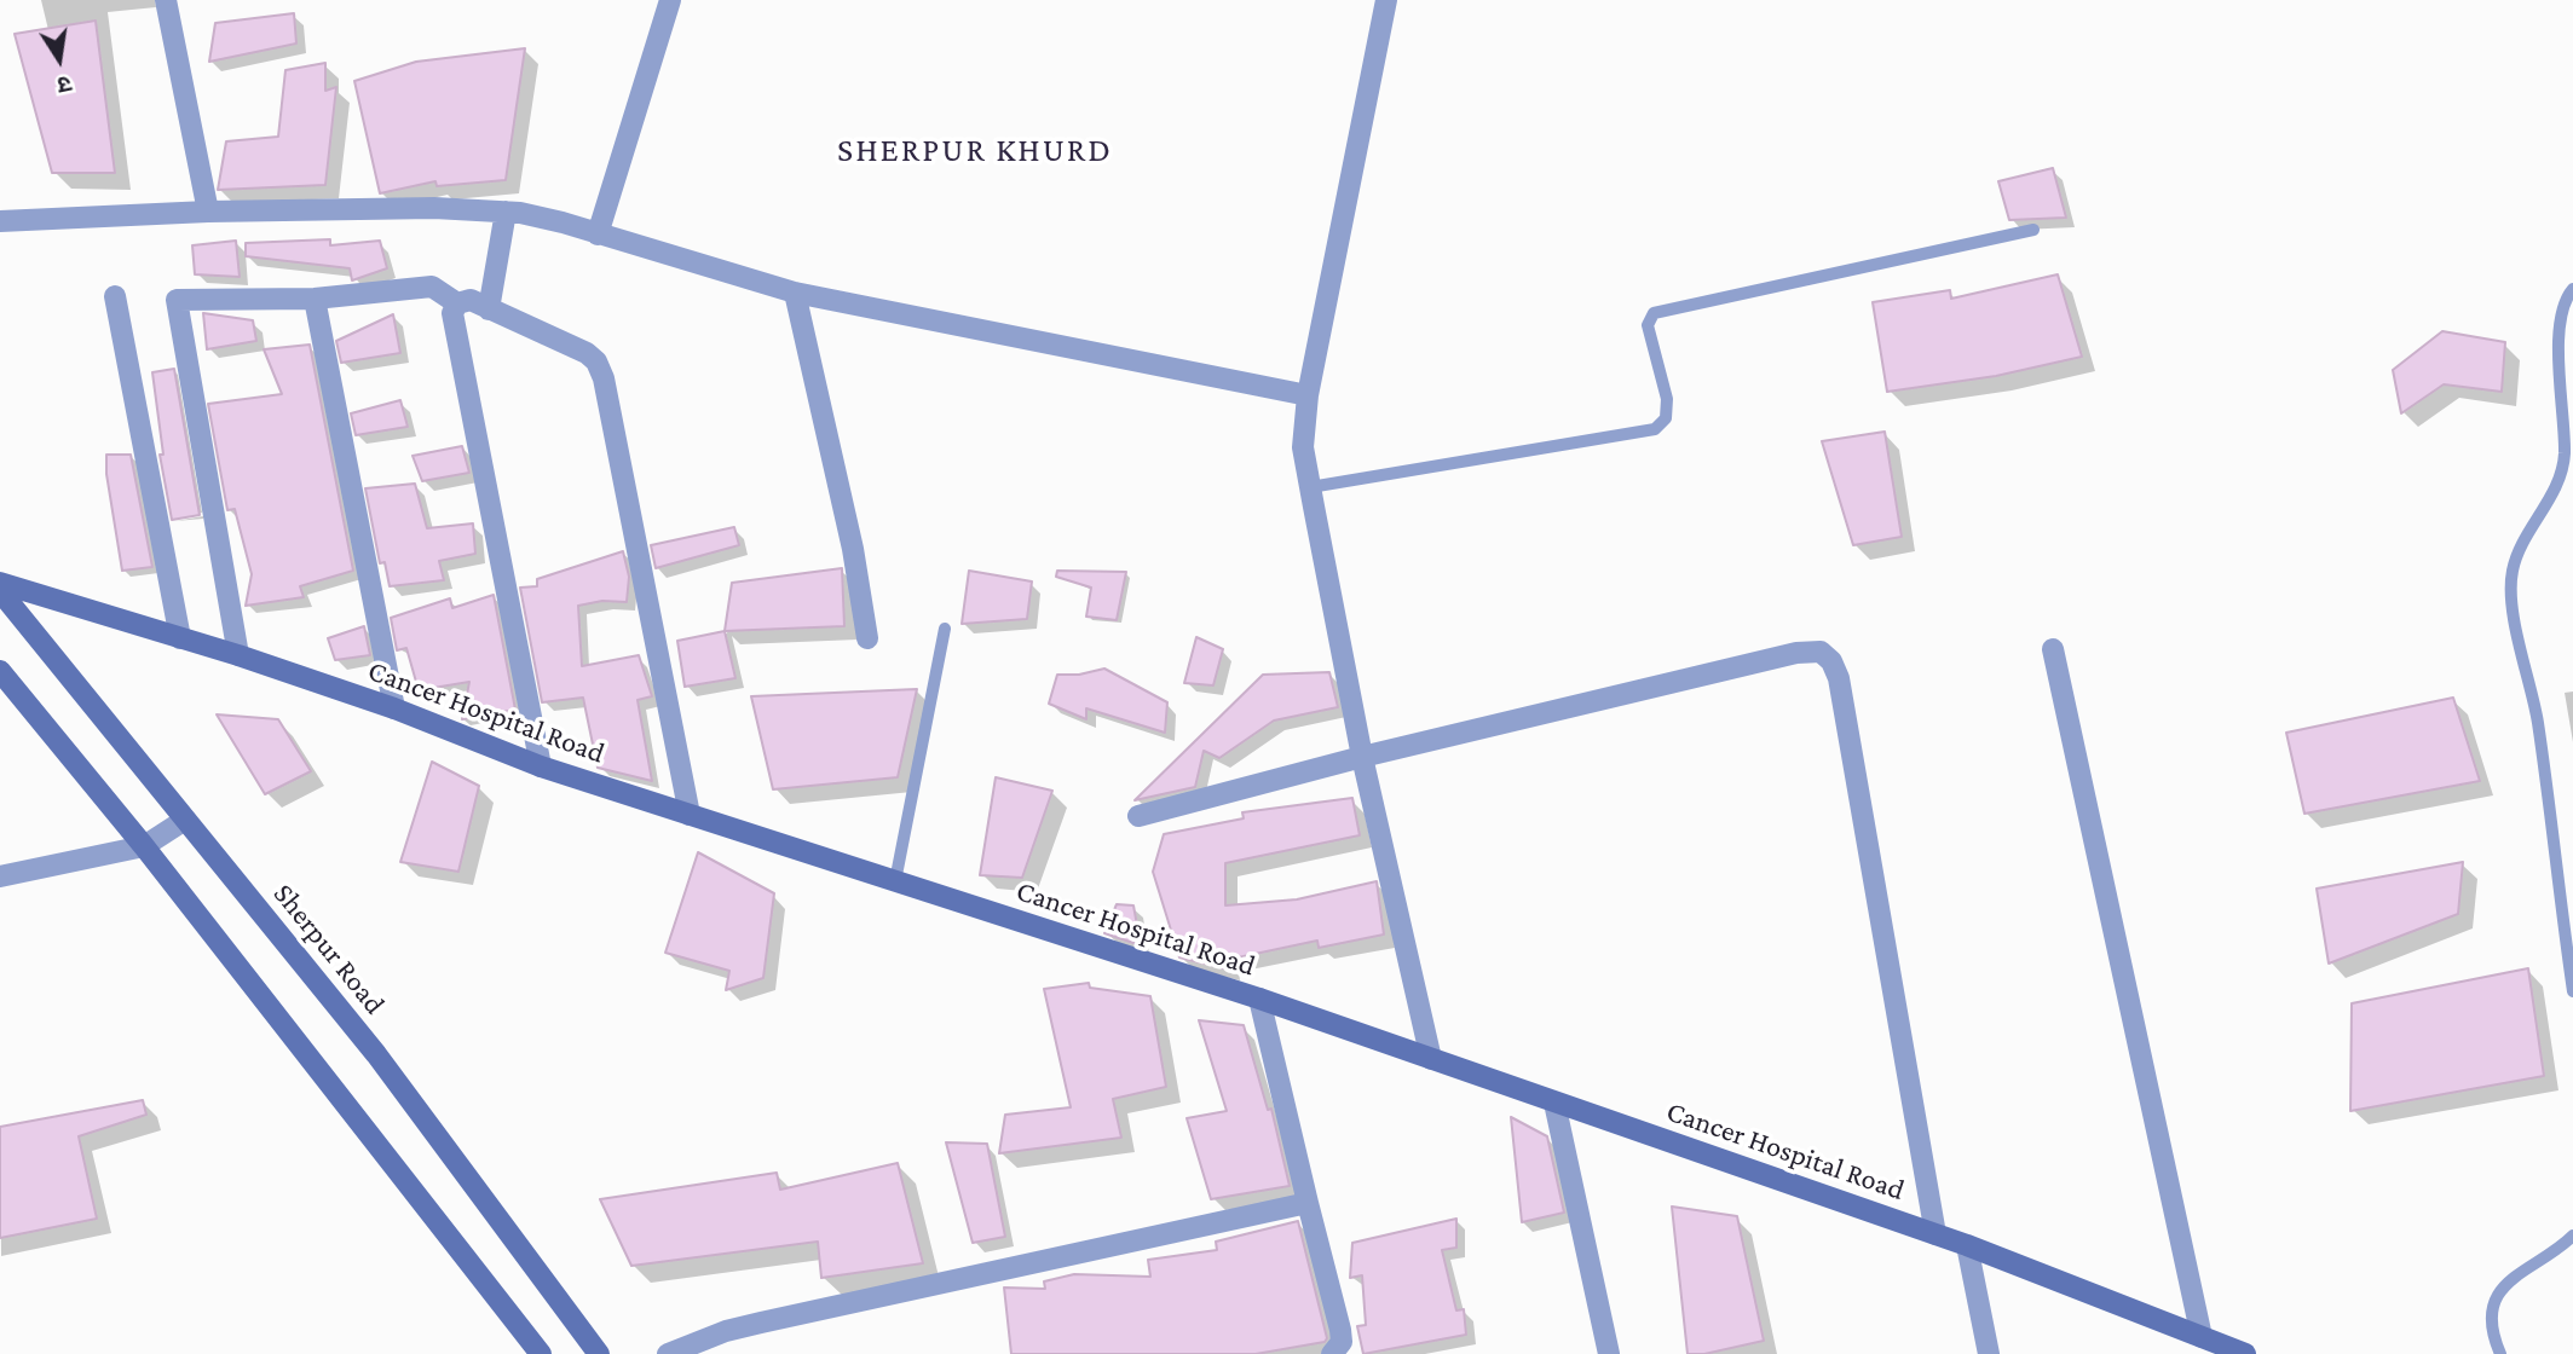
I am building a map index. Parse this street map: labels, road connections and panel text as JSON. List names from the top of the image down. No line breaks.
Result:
{"streets":{"street":["Cancer Hospital Road","Sherpur Road"]},"districts":["SHERPUR KHURD"],"north":"bottom"}
